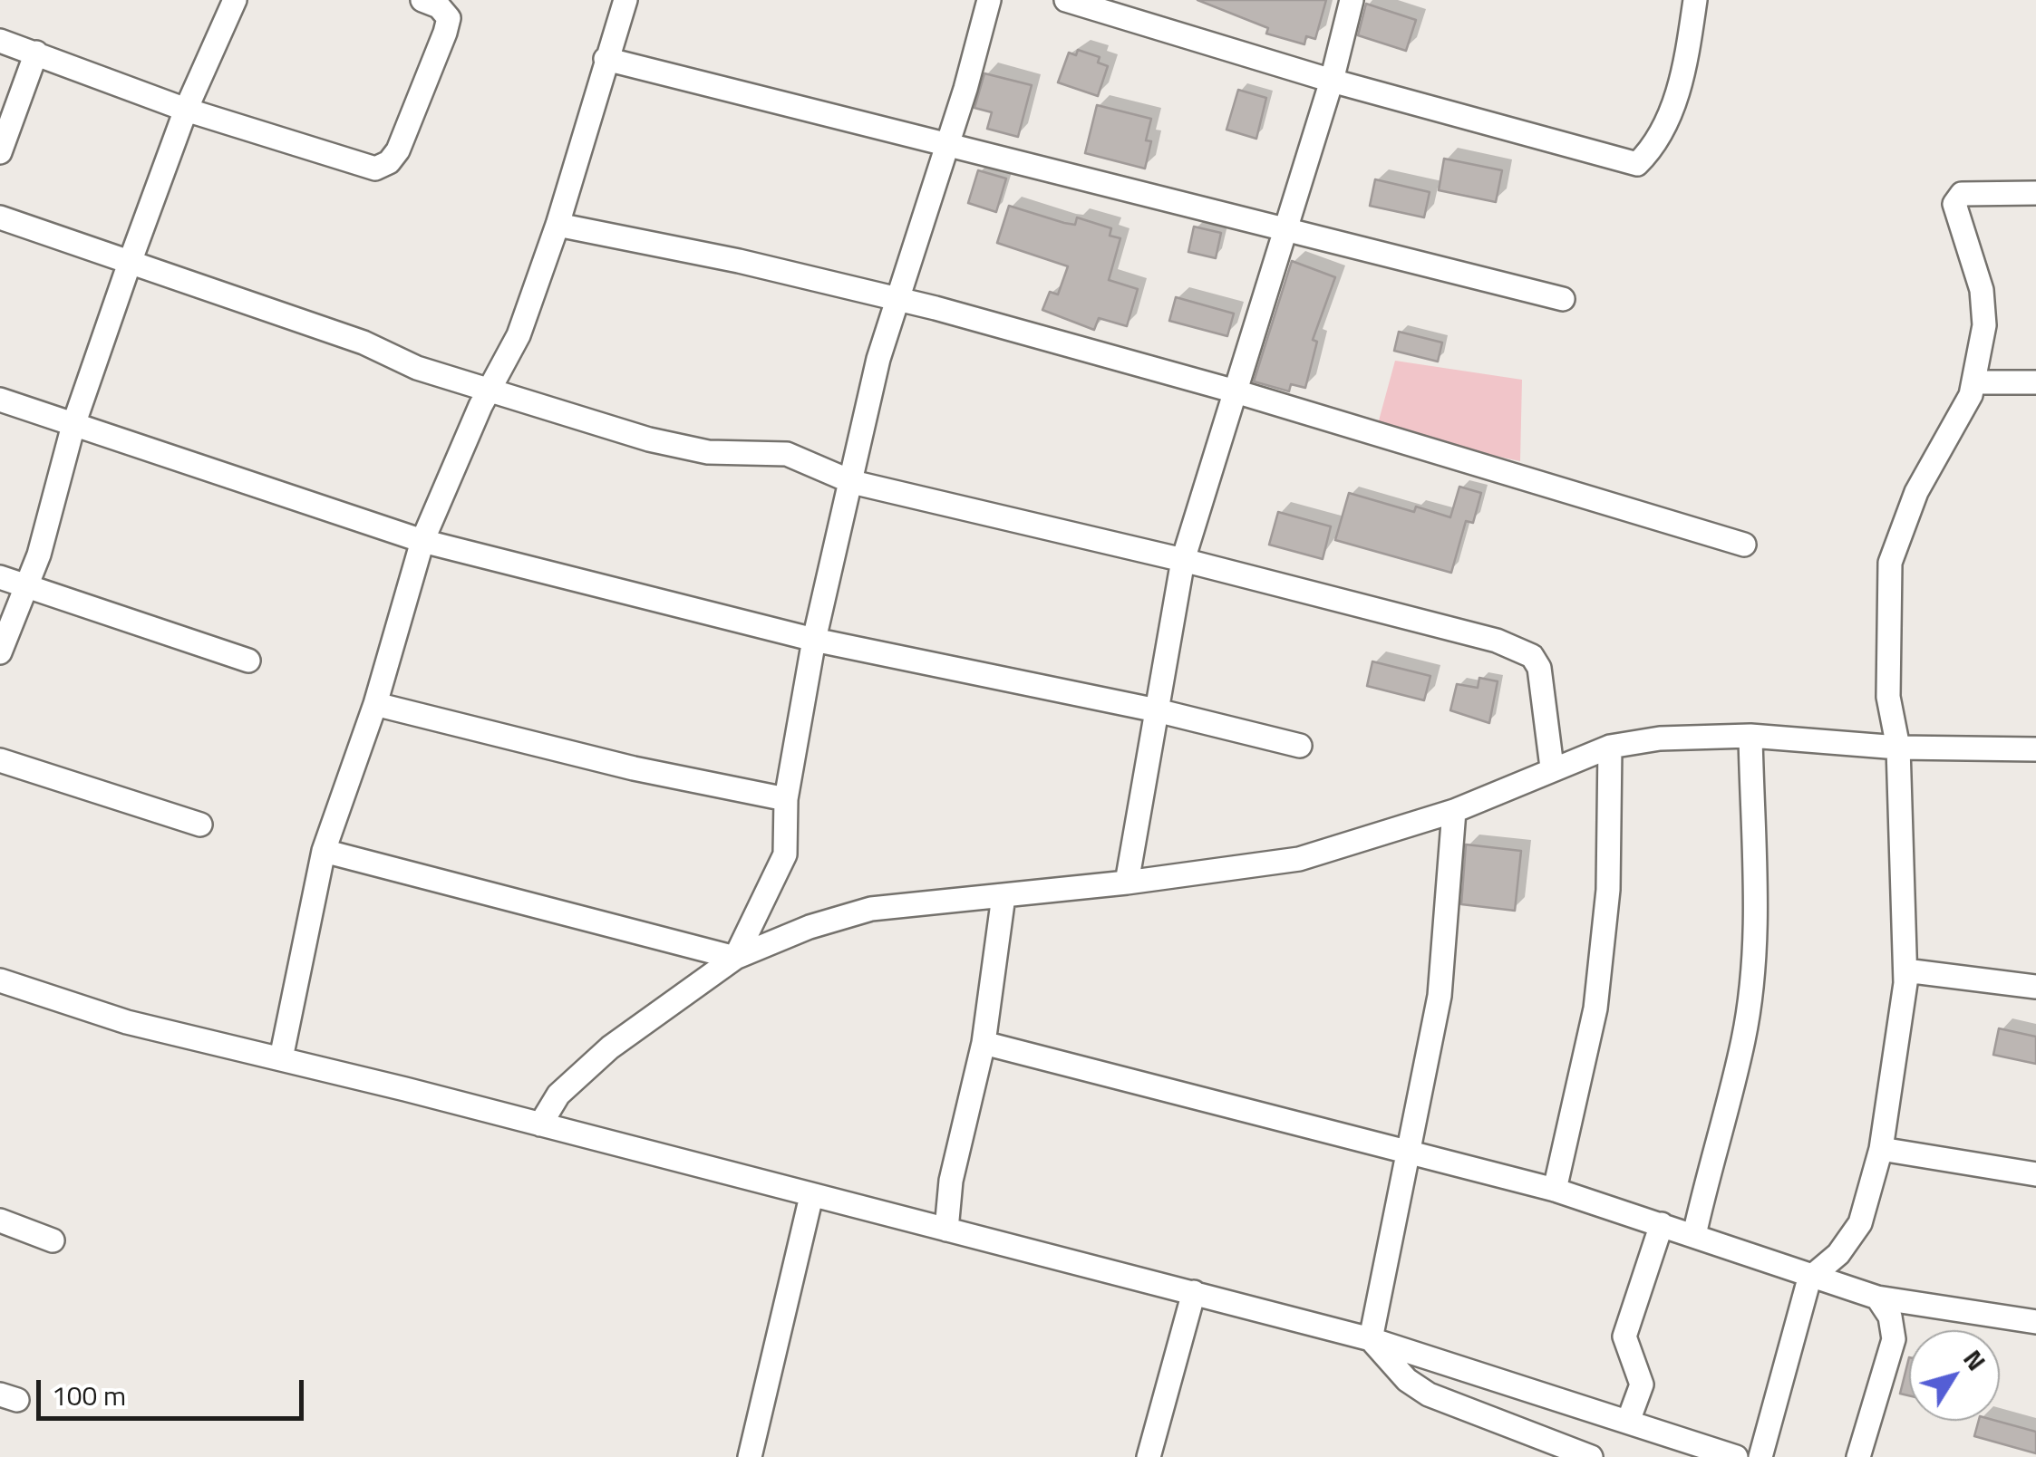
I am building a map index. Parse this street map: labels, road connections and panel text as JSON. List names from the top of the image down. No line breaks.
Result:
{"scale_bar":"100 m","north":"top right"}
